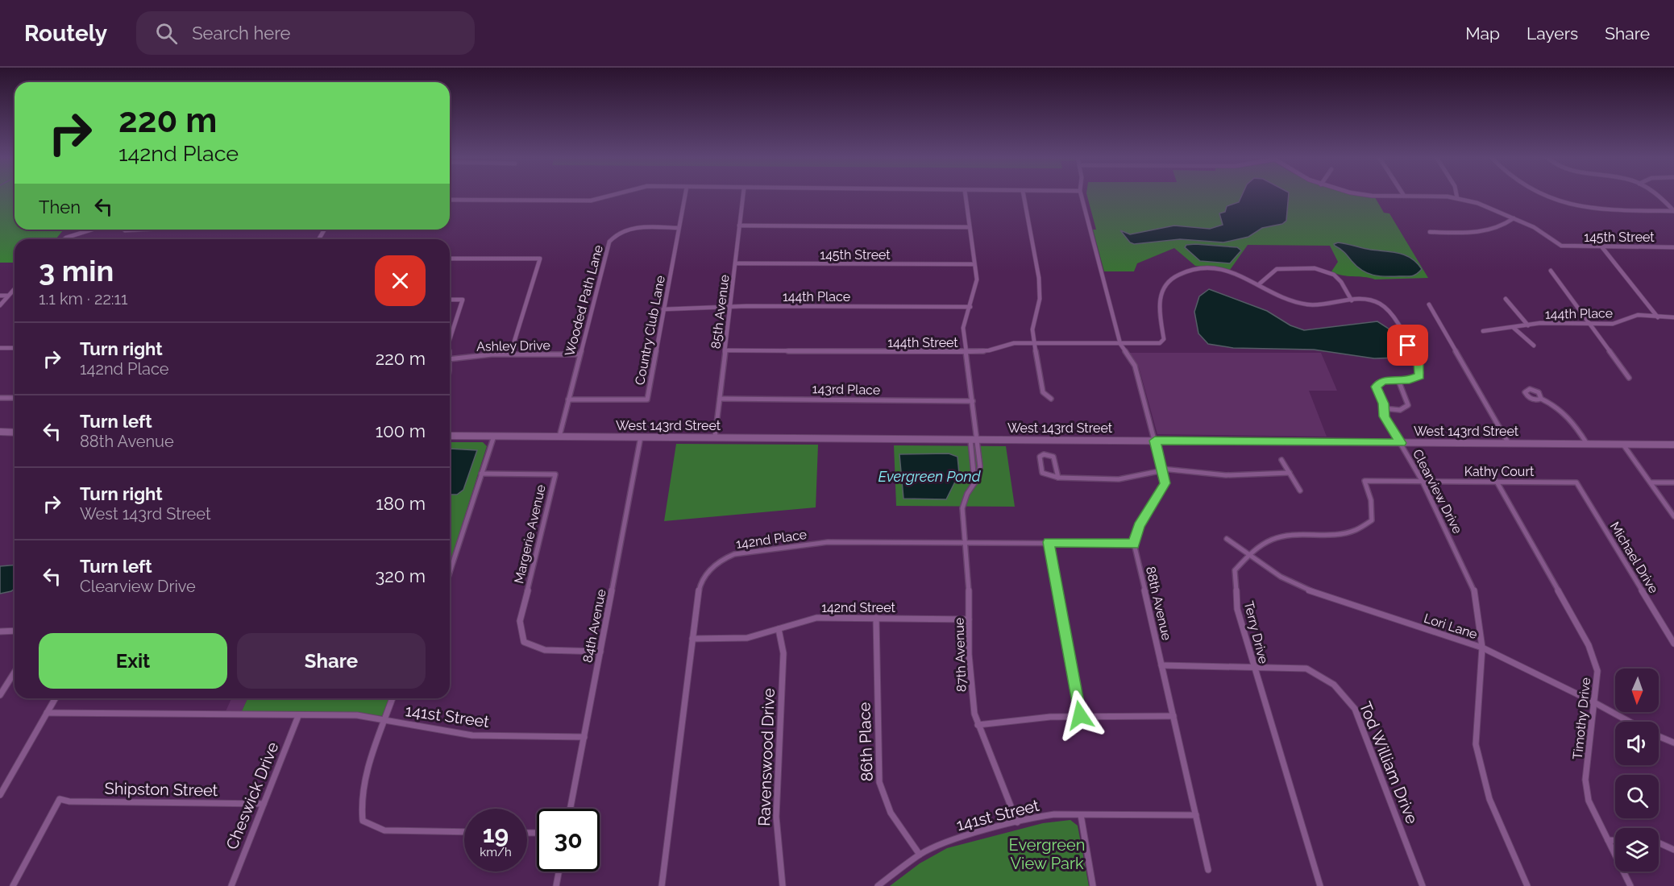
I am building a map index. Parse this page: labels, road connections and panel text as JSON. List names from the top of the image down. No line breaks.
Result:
{"streets":{"main road":["West 143rd Street"],"street":["145th Street","144th Place","Wooded Path Lane","85th Avenue","Country Club Lane","144th Street","Ashley Drive","143rd Place","Kathy Court","Clearview Drive","Margerie Avenue","142nd Place","Michael Drive","88th Avenue","142nd Street","84th Avenue","Lori Lane","Terry Drive","87th Avenue","141st Street","Timothy Drive","86th Place","Ravenswood Drive","Tod William Drive","Shipston Street","Cheswick Drive"]},"crossings":[["145th Street","85th Avenue"],["144th Place","85th Avenue"],["144th Place","Country Club Lane"],["Wooded Path Lane","Country Club Lane"],["Wooded Path Lane","Ashley Drive"],["Wooded Path Lane","West 143rd Street"],["85th Avenue","144th Street"],["85th Avenue","143rd Place"],["85th Avenue","West 143rd Street"],["144th Street","Clearview Drive"],["West 143rd Street","Clearview Drive"],["West 143rd Street","84th Avenue"],["West 143rd Street","87th Avenue"],["Kathy Court","Clearview Drive"],["Kathy Court","Michael Drive"],["Kathy Court","Terry Drive"],["Kathy Court","Timothy Drive"],["Clearview Drive","Lori Lane"],["Clearview Drive","Terry Drive"],["Margerie Avenue","84th Avenue"],["142nd Place","88th Avenue"],["142nd Place","142nd Street"],["142nd Place","87th Avenue"],["88th Avenue","141st Street"],["88th Avenue","Tod William Drive"],["142nd Street","87th Avenue"],["142nd Street","86th Place"],["142nd Street","Ravenswood Drive"],["84th Avenue","141st Street"],["Lori Lane","Terry Drive"],["Lori Lane","Timothy Drive"],["Terry Drive","Tod William Drive"],["87th Avenue","141st Street"],["141st Street","86th Place"],["141st Street","Cheswick Drive"],["Shipston Street","Cheswick Drive"]],"water":["Evergreen Pond"],"parks":["Evergreen View Park"],"north":"bottom","page":{"header":"Routely","search":"Search here","nav":["Map","Layers","Share"],"turn":["220 m","142nd Place"],"then":"Then","heading":["3 min","1.1 km · 22:11"],"list":[{"name":"Turn right","note":"142nd Place","value":"220 m"},{"name":"Turn left","note":"88th Avenue","value":"100 m"},{"name":"Turn right","note":"West 143rd Street","value":"180 m"},{"name":"Turn left","note":"Clearview Drive","value":"320 m"}],"buttons":["Exit","Share"],"speed":"19 km/h","limit":"30"}}
